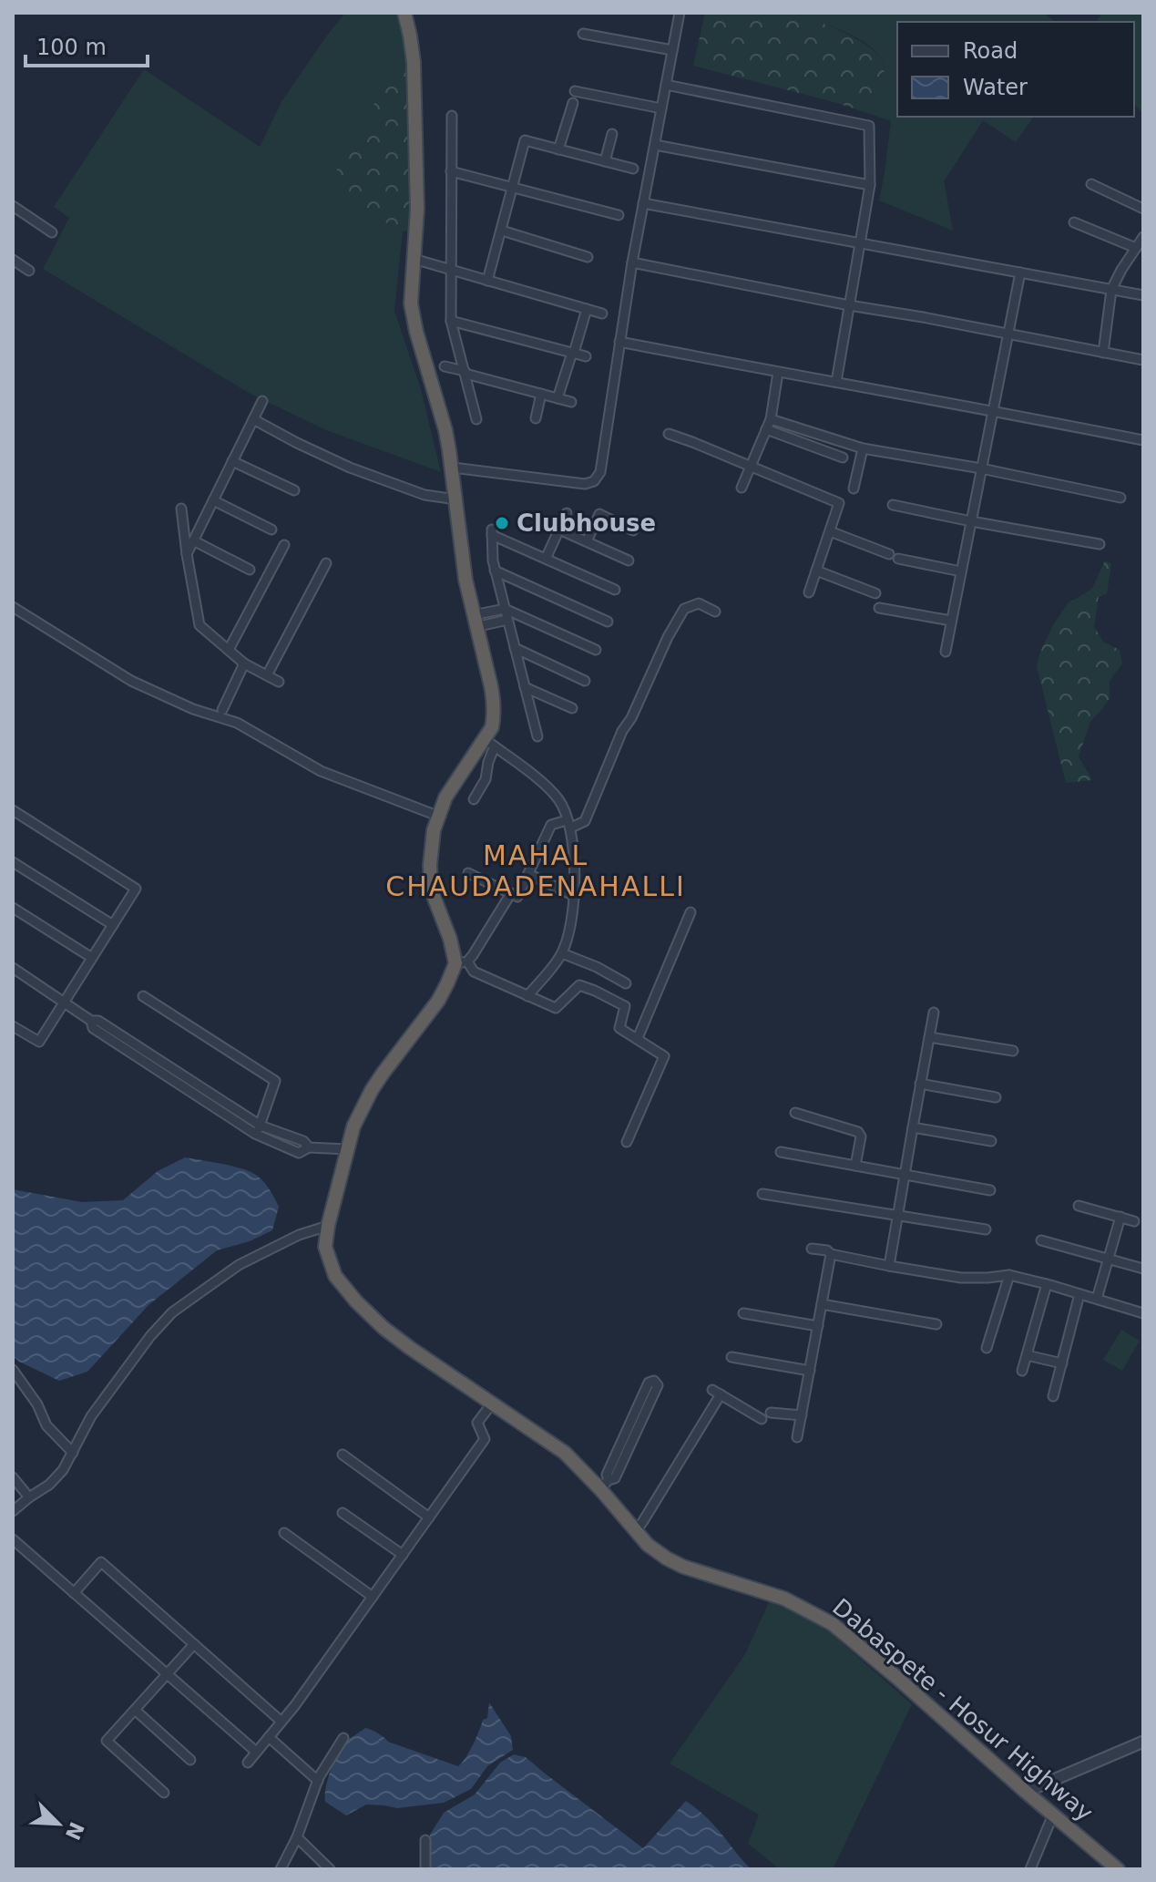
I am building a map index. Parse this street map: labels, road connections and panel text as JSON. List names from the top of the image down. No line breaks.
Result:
{"streets":{"highway":["Dabaspete - Hosur Highway"]},"districts":["MAHAL CHAUDADENAHALLI"],"places":["Clubhouse"],"legend":["Road","Water"],"scale_bar":"100 m","north":"bottom right"}
